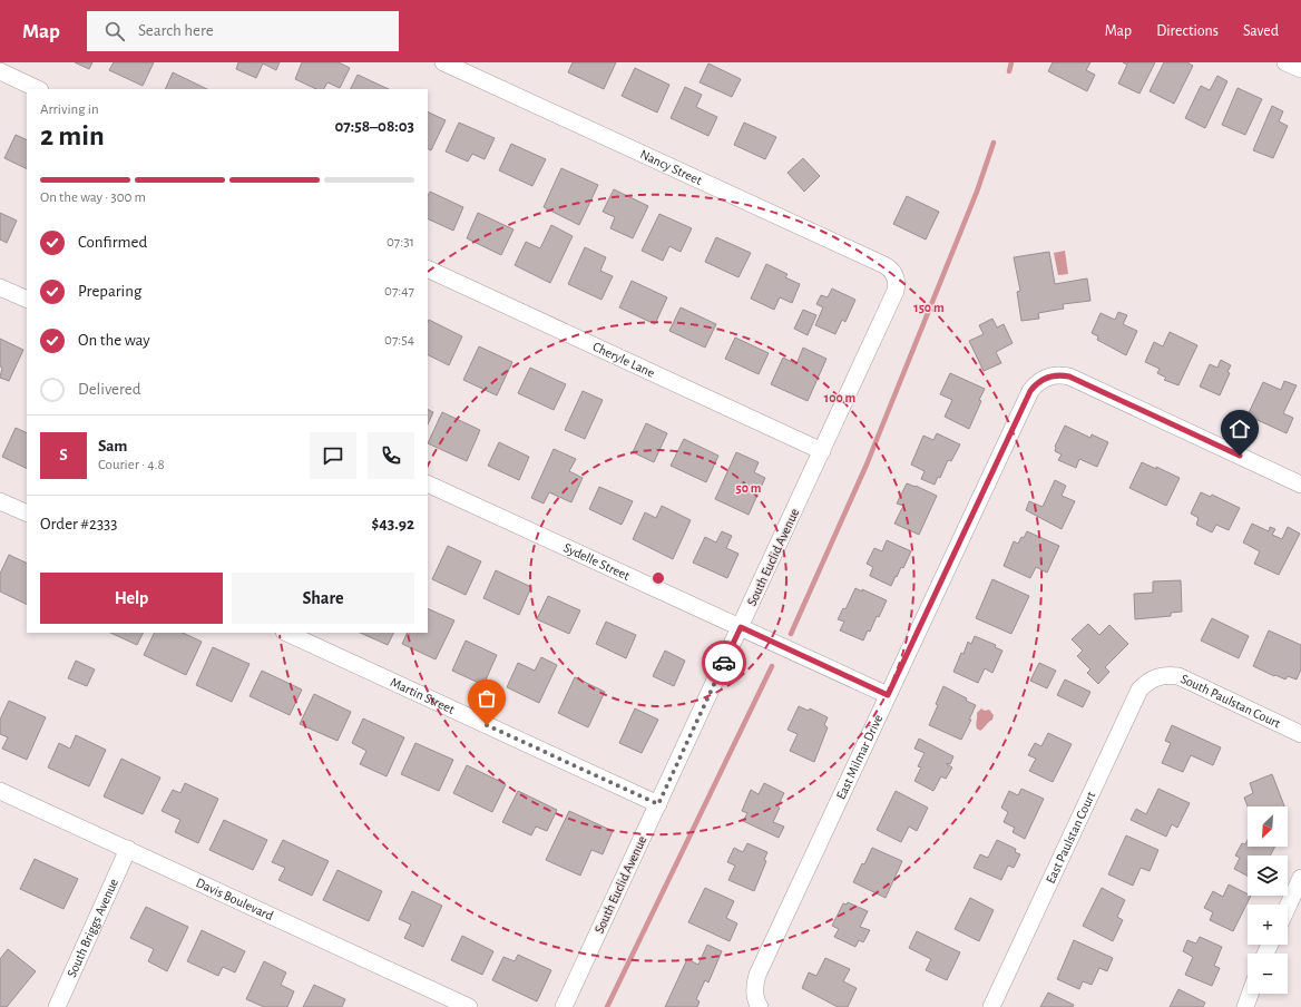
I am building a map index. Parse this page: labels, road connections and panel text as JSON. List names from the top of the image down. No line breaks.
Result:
{"streets":{"street":["Nancy Street","Cheryle Lane","South Euclid Avenue","Sydelle Street","Martin Street","South Paulstan Court","East Milmar Drive","East Paulstan Court","Davis Boulevard","South Briggs Avenue"]},"crossings":[["Nancy Street","South Euclid Avenue"],["Cheryle Lane","South Euclid Avenue"],["South Euclid Avenue","Sydelle Street"],["South Euclid Avenue","Martin Street"],["Sydelle Street","East Milmar Drive"],["South Paulstan Court","East Paulstan Court"],["Davis Boulevard","South Briggs Avenue"]],"north":"bottom left","page":{"header":"Map","search":"Search here","nav":["Map","Directions","Saved"],"heading":["2 min","Arriving in","07:58–08:03"],"panel":["Sam","Courier · 4.8","Order #2333","$43.92"],"bar":"On the way · 300 m","list":[["Confirmed","07:31"],["Preparing","07:47"],["On the way","07:54"],"Delivered"],"round":"S","buttons":["Help","Share"],"map_buttons":["+","−"]},"rings":["150 m","100 m","50 m"]}
